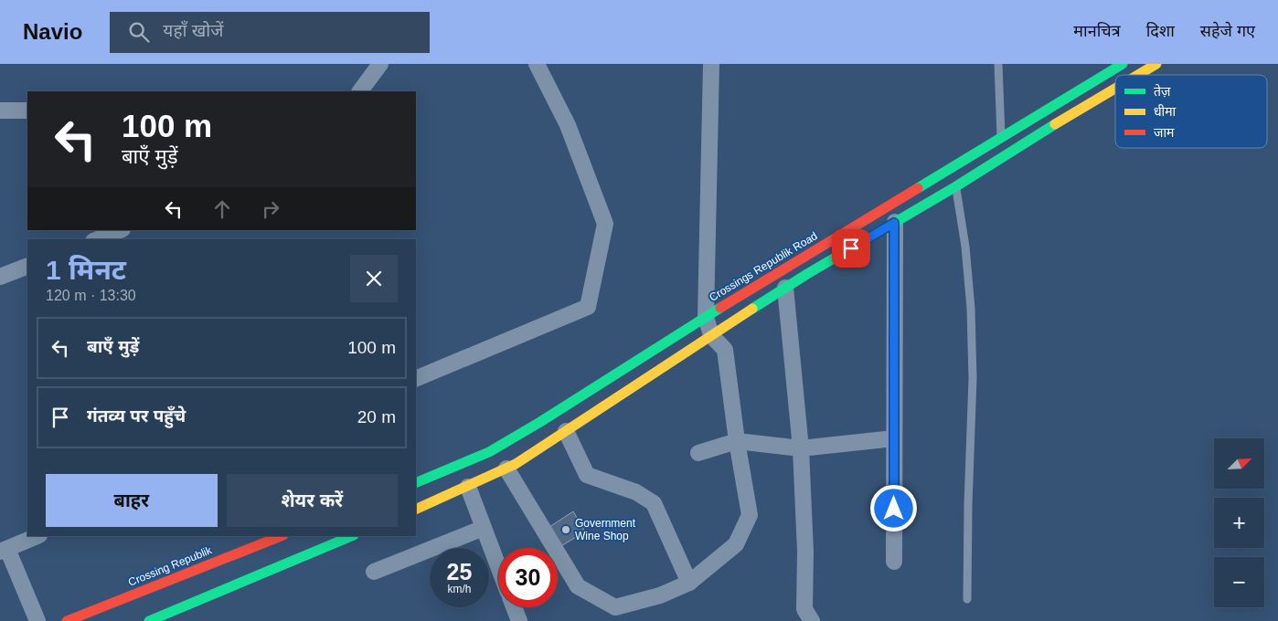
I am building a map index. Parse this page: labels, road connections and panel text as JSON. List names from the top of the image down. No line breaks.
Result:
{"streets":{"street":["Crossings Republik Road","Crossing Republik"]},"places":["Government Wine Shop"],"legend":["तेज़","धीमा","जाम"],"north":"top right","page":{"header":"Navio","search":"यहाँ खोजें","nav":["मानचित्र","दिशा","सहेजे गए"],"turn":["100 m","बाएँ मुड़ें"],"heading":["1 मिनट","120 m · 13:30"],"list":[{"name":"बाएँ मुड़ें","value":"100 m"},{"name":"गंतव्य पर पहुँचे","value":"20 m"}],"map_buttons":["+","−"],"buttons":["बाहर","शेयर करें"],"speed":"25 km/h","limit":"30"}}
